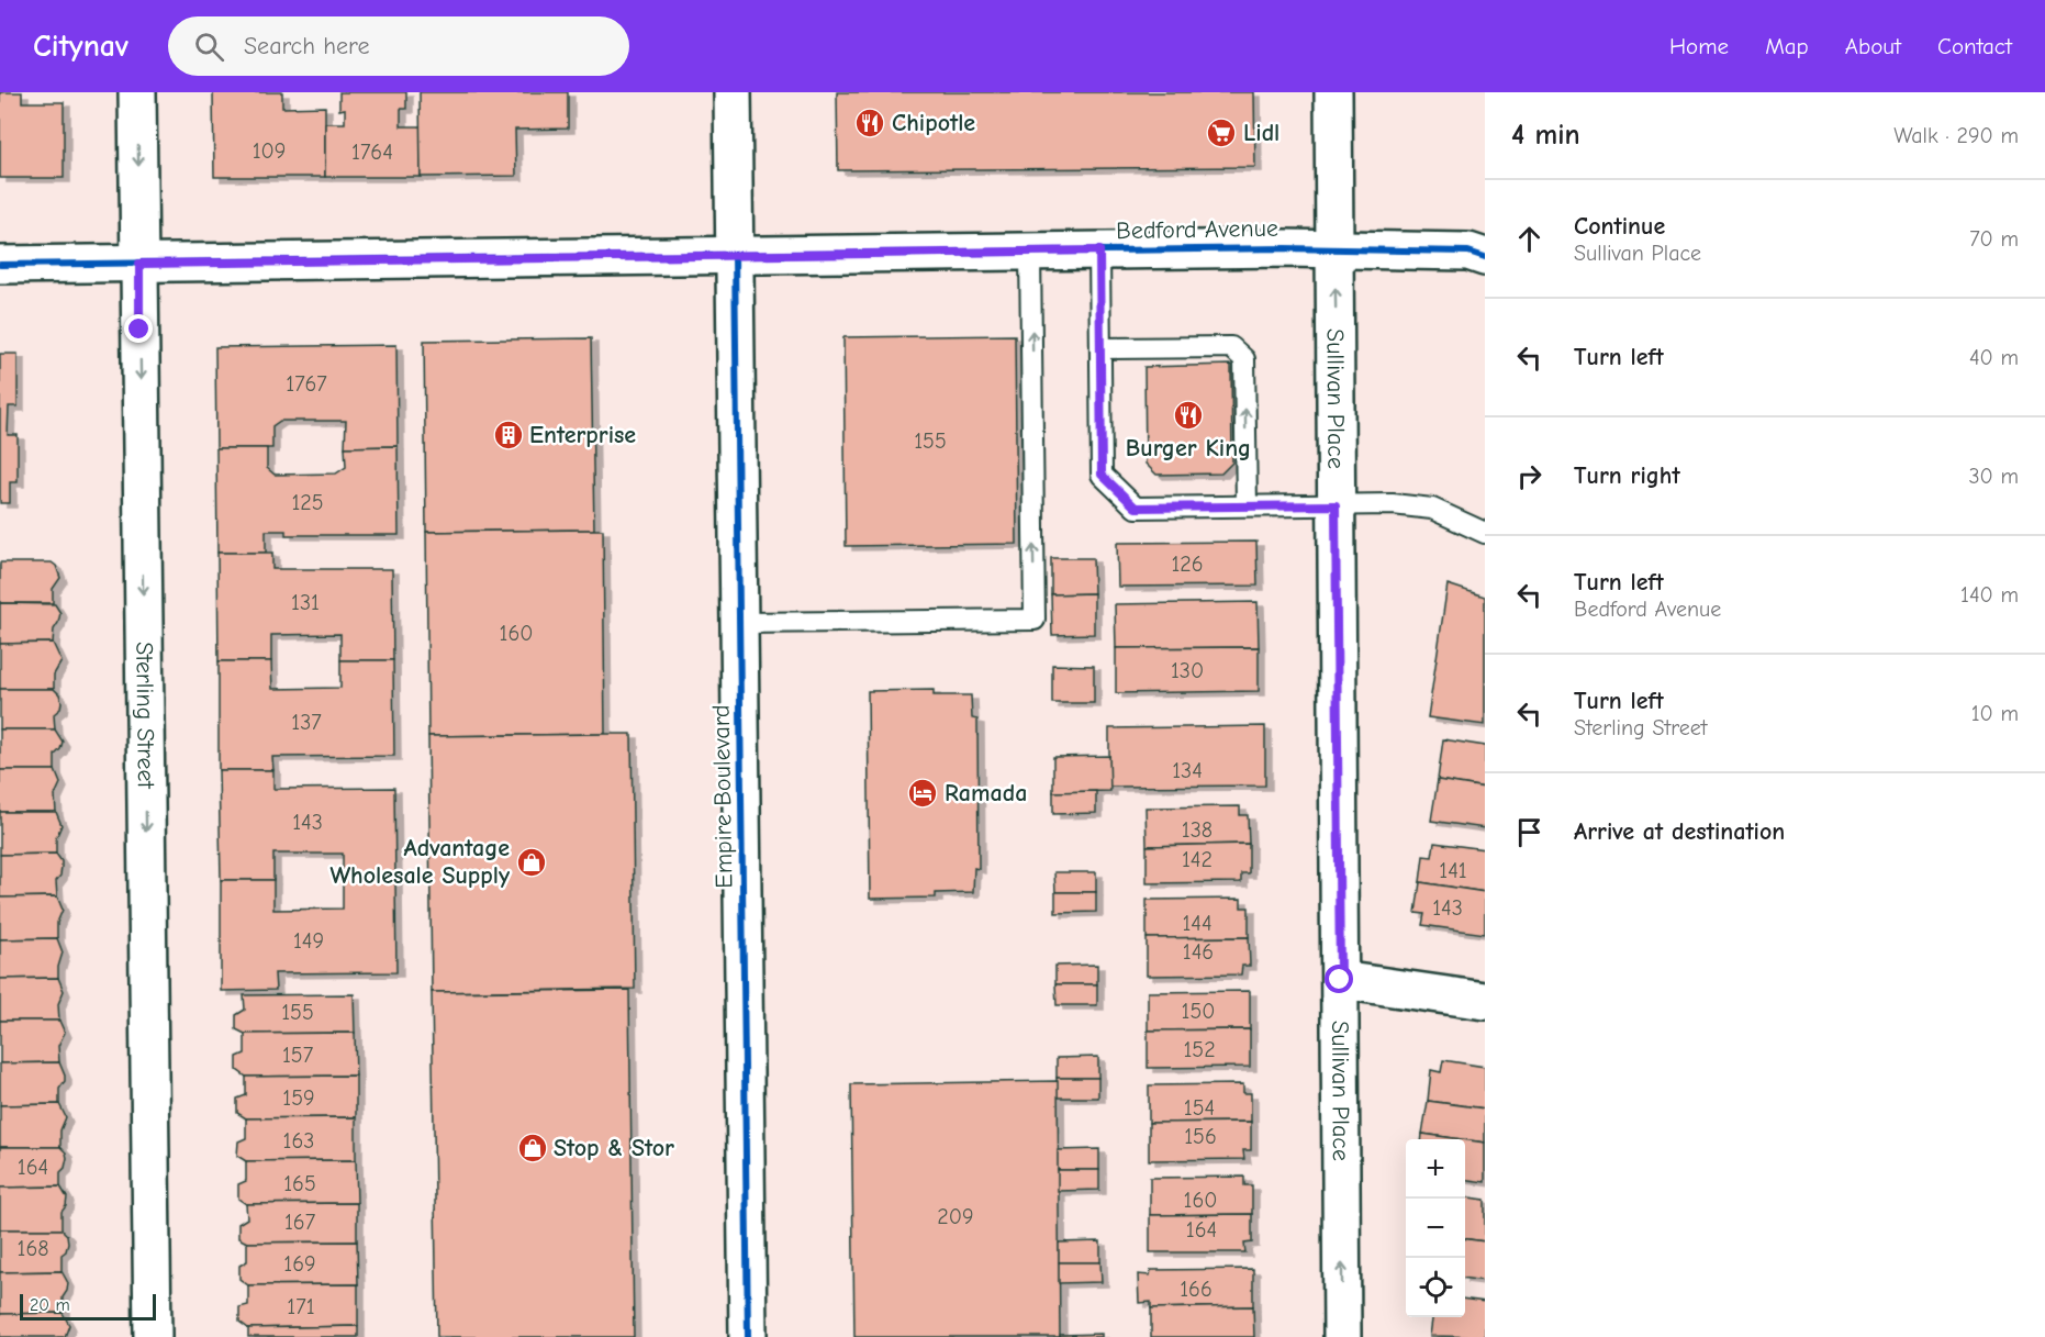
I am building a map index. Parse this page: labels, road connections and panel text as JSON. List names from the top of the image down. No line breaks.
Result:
{"streets":{"street":["Bedford Avenue","Sullivan Place","Sterling Street","Empire Boulevard"]},"crossings":[["Bedford Avenue","Sullivan Place"],["Bedford Avenue","Sterling Street"],["Bedford Avenue","Empire Boulevard"]],"one_way":["Sullivan Place","Sterling Street"],"places":{"restaurant":["Chipotle","Burger King"],"supermarket":["Lidl"],"building":["Enterprise"],"hotel":["Ramada"],"shop":["Advantage Wholesale Supply","Stop & Stor"]},"house_numbers":["109","1764","1767","155","125","126","131","160","130","137","134","143","138","142","141","143","144","149","146","150","155","152","157","159","154","156","163","164","165","160","209","167","164","168","169","166","171"],"scale_bar":"20 m","page":{"header":"Citynav","search":"Search here","nav":["Home","Map","About","Contact"],"heading":["4 min","Walk · 290 m"],"list":[["Continue","Sullivan Place","70 m"],["Turn left","40 m"],["Turn right","30 m"],["Turn left","Bedford Avenue","140 m"],["Turn left","Sterling Street","10 m"],"Arrive at destination"],"map_buttons":["+","−"],"scale":"20 m"}}
